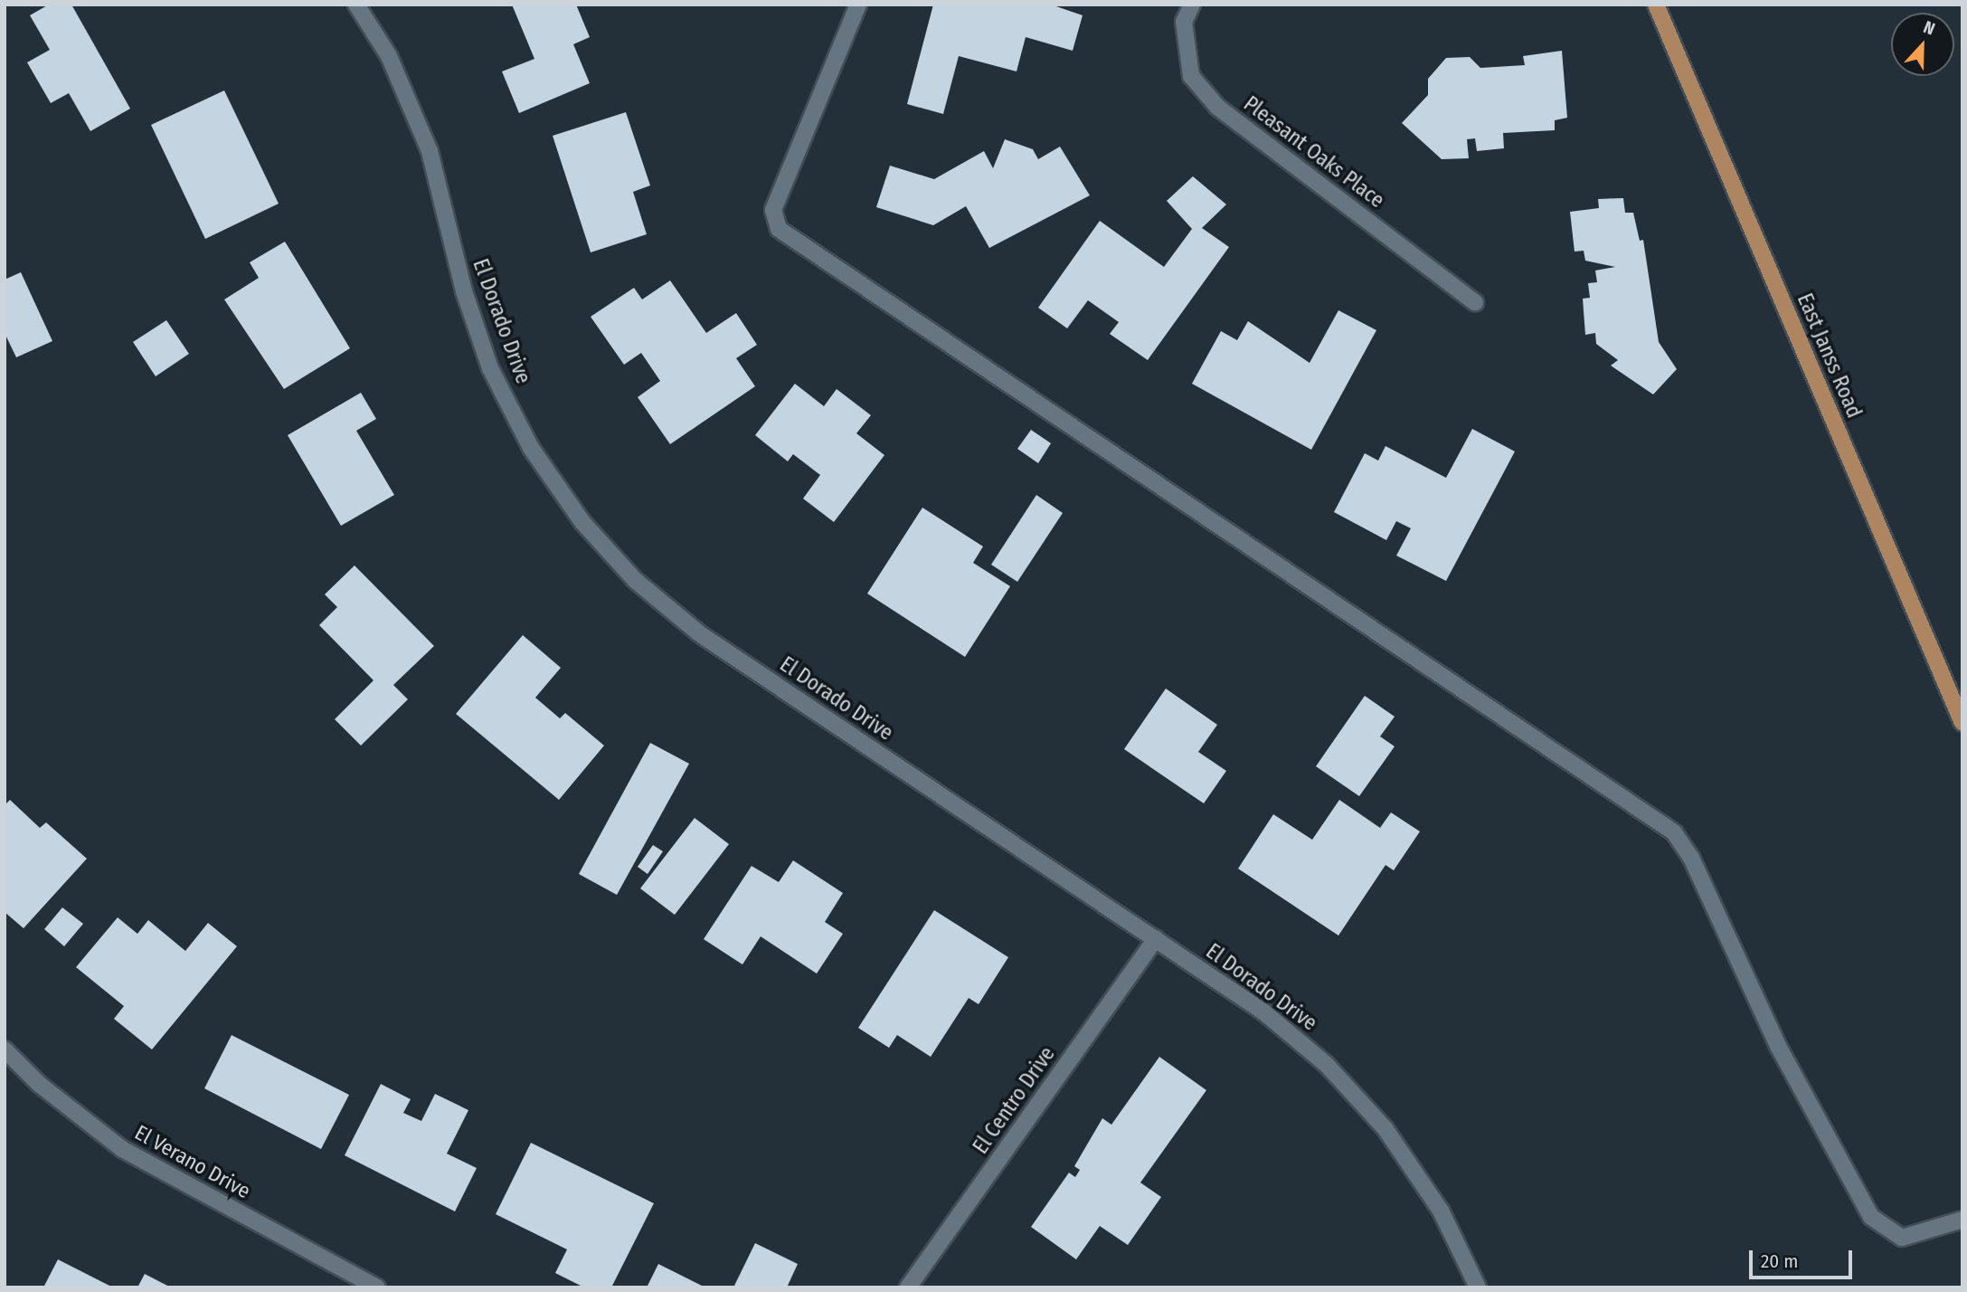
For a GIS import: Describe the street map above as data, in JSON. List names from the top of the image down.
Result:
{
  "streets": {
    "main road": ["East Janss Road"],
    "street": [
      "Pleasant Oaks Place",
      "El Dorado Drive",
      "El Centro Drive",
      "El Verano Drive"
    ]
  },
  "crossings": [
    ["El Dorado Drive", "El Centro Drive"]
  ],
  "scale_bar": "20 m",
  "north": "top"
}
